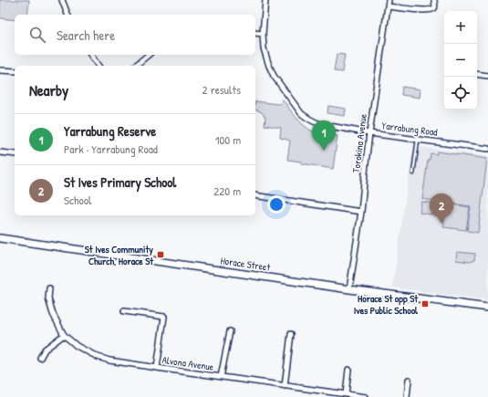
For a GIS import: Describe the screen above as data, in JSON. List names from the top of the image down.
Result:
{
  "streets": {
    "main road": ["Horace Street"],
    "street": ["Yarrabung Road", "Torokina Avenue", "Alvona Avenue"]
  },
  "crossings": [
    ["Yarrabung Road", "Torokina Avenue"],
    ["Torokina Avenue", "Horace Street"]
  ],
  "places": {
    "transit": ["St Ives Community Church, Horace St", "Horace St opp St Ives Public School"]
  },
  "page": {
    "map_buttons": ["+", "−"],
    "search": "Search here",
    "heading": ["Nearby", "2 results"],
    "list": [
      {
        "mark": "1",
        "name": "Yarrabung Reserve",
        "note": "Park · Yarrabung Road",
        "value": "100 m"
      },
      {
        "mark": "2",
        "name": "St Ives Primary School",
        "note": "School",
        "value": "220 m"
      }
    ],
    "pins": ["1", "2"]
  }
}
